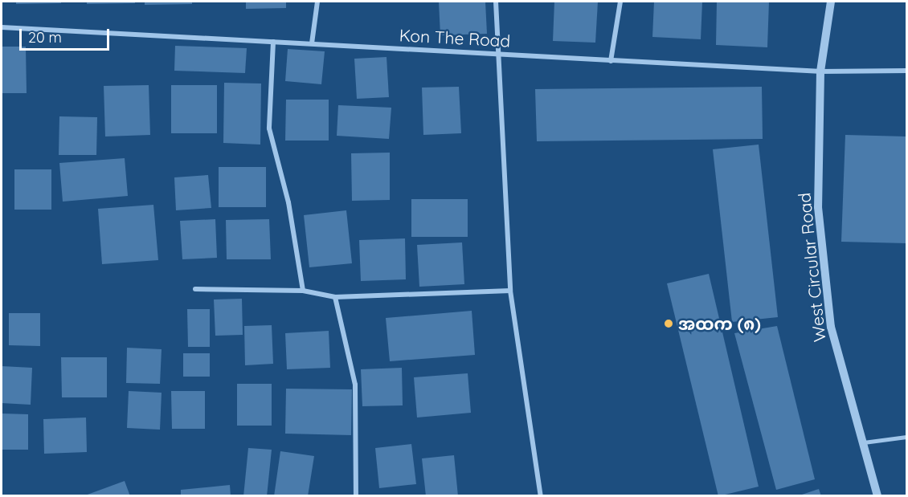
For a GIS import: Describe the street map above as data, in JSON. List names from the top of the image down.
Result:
{
  "streets": {
    "street": ["Kon The Road", "West Circular Road"]
  },
  "crossings": [
    ["Kon The Road", "West Circular Road"]
  ],
  "places": ["အထက (၈)"],
  "scale_bar": "20 m"
}
